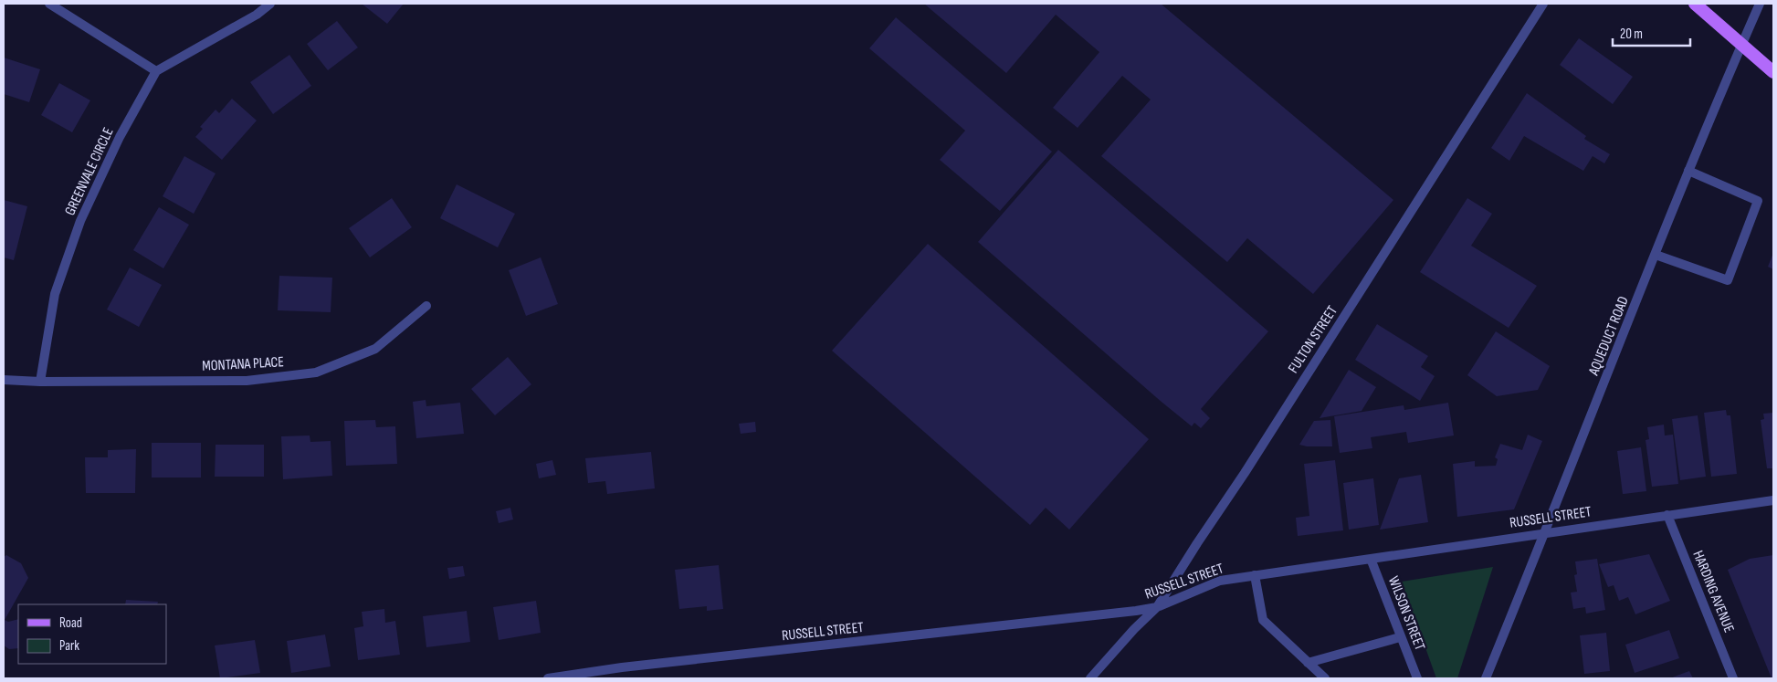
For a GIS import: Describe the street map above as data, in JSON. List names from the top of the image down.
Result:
{
  "streets": {
    "street": [
      "GREENVALE CIRCLE",
      "AQUEDUCT ROAD",
      "FULTON STREET",
      "MONTANA PLACE",
      "RUSSELL STREET",
      "HARDING AVENUE",
      "WILSON STREET"
    ]
  },
  "crossings": [
    ["GREENVALE CIRCLE", "MONTANA PLACE"],
    ["AQUEDUCT ROAD", "RUSSELL STREET"],
    ["FULTON STREET", "RUSSELL STREET"],
    ["RUSSELL STREET", "HARDING AVENUE"],
    ["RUSSELL STREET", "WILSON STREET"]
  ],
  "legend": ["Road", "Park"],
  "scale_bar": "20 m"
}
